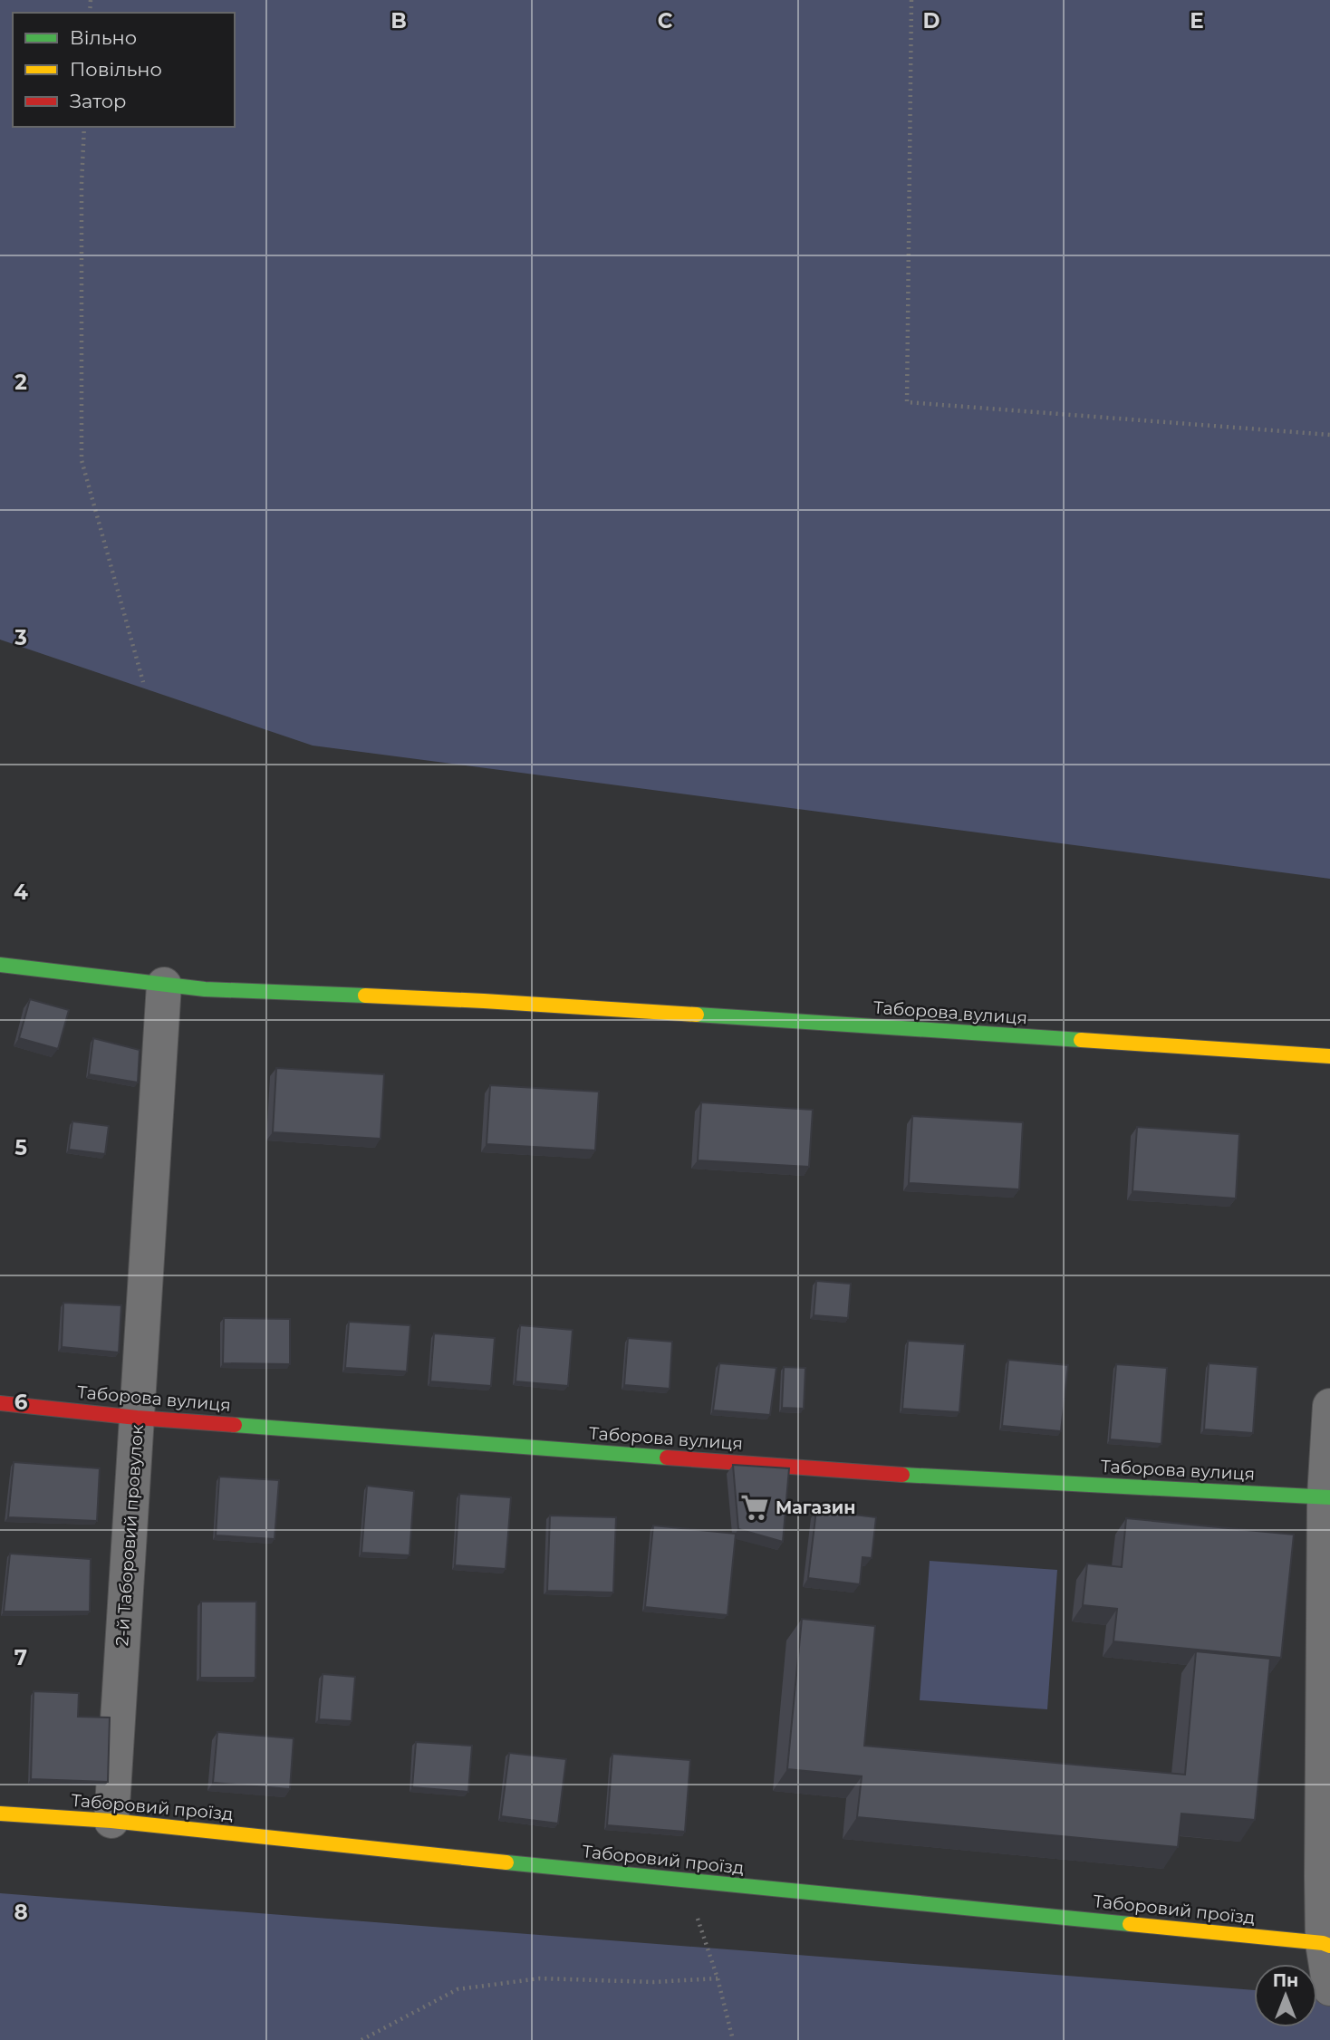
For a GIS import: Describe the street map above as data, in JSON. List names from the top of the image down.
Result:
{
  "streets": {
    "street": ["Таборова вулиця", "2-й Таборовий провулок", "Таборовий проїзд"]
  },
  "crossings": [
    ["Таборова вулиця", "2-й Таборовий провулок"],
    ["2-й Таборовий провулок", "Таборовий проїзд"]
  ],
  "places": {
    "supermarket": ["Магазин"]
  },
  "legend": ["Вільно", "Повільно", "Затор"],
  "north": "top",
  "grid": {
    "columns": [
      "B",
      "C",
      "D",
      "E"
    ],
    "rows": [
      "2",
      "3",
      "4",
      "5",
      "6",
      "7",
      "8"
    ]
  }
}
